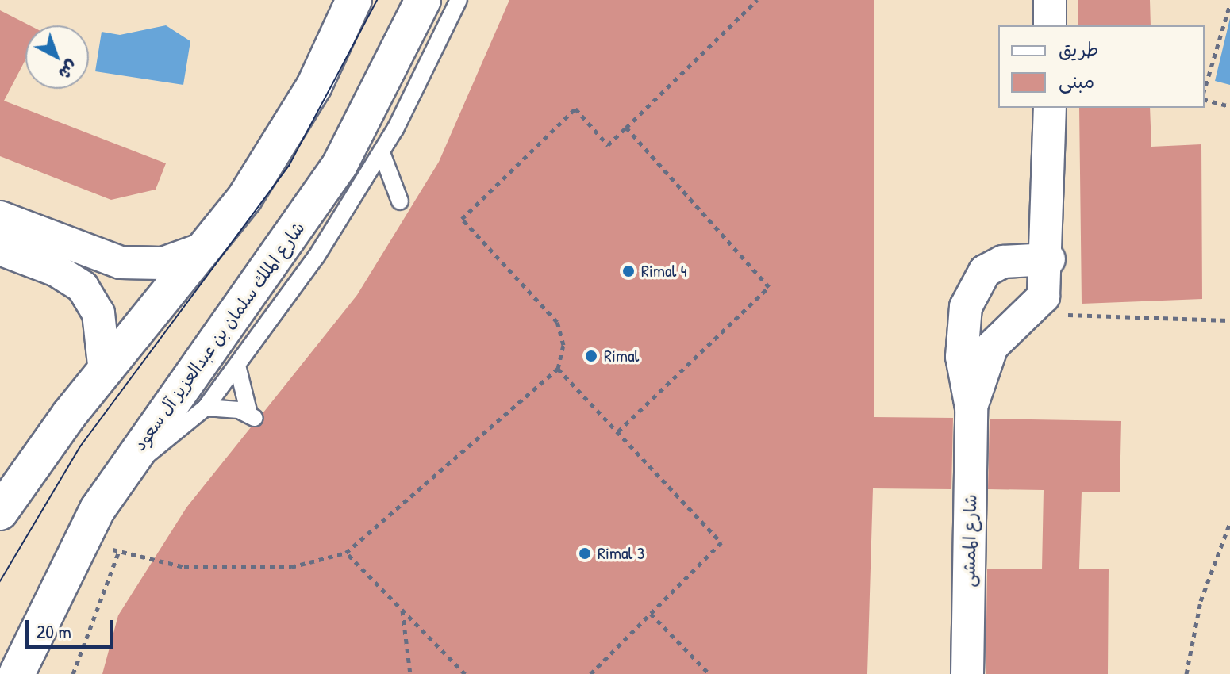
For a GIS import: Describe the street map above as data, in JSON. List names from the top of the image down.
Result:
{
  "streets": {
    "main road": ["شارع الملك سلمان بن عبدالعزيز آل سعود"],
    "street": ["شارع الممشى"]
  },
  "places": ["Rimal 4", "Rimal", "Rimal 3"],
  "legend": ["طريق", "مبنى"],
  "scale_bar": "20 m",
  "north": "bottom right"
}
